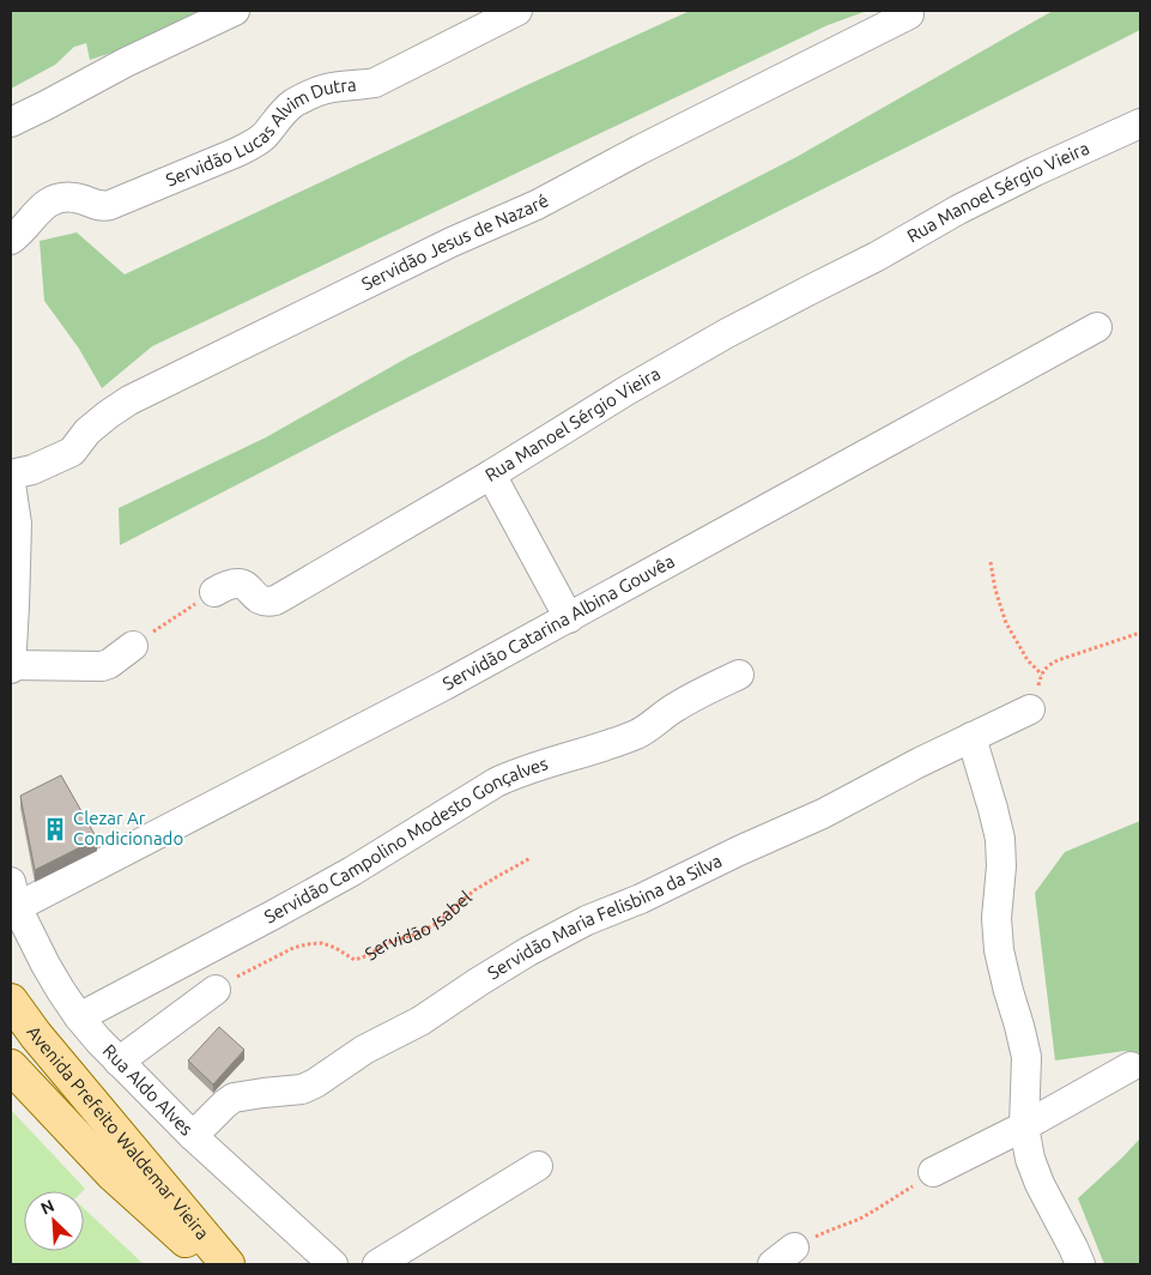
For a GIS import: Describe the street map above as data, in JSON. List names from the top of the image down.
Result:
{
  "streets": {
    "main road": ["Avenida Prefeito Waldemar Vieira"],
    "street": [
      "Servidão Lucas Alvim Dutra",
      "Rua Manoel Sérgio Vieira",
      "Servidão Jesus de Nazaré",
      "Servidão Catarina Albina Gouvêa",
      "Servidão Campolino Modesto Gonçalves",
      "Servidão Maria Felisbina da Silva",
      "Rua Aldo Alves"
    ],
    "path": ["Servidão Isabel"]
  },
  "crossings": [
    ["Servidão Catarina Albina Gouvêa", "Rua Aldo Alves"],
    ["Servidão Campolino Modesto Gonçalves", "Rua Aldo Alves"],
    ["Servidão Maria Felisbina da Silva", "Rua Aldo Alves"]
  ],
  "places": {
    "building": ["Clezar Ar Condicionado"]
  },
  "north": "top left"
}
